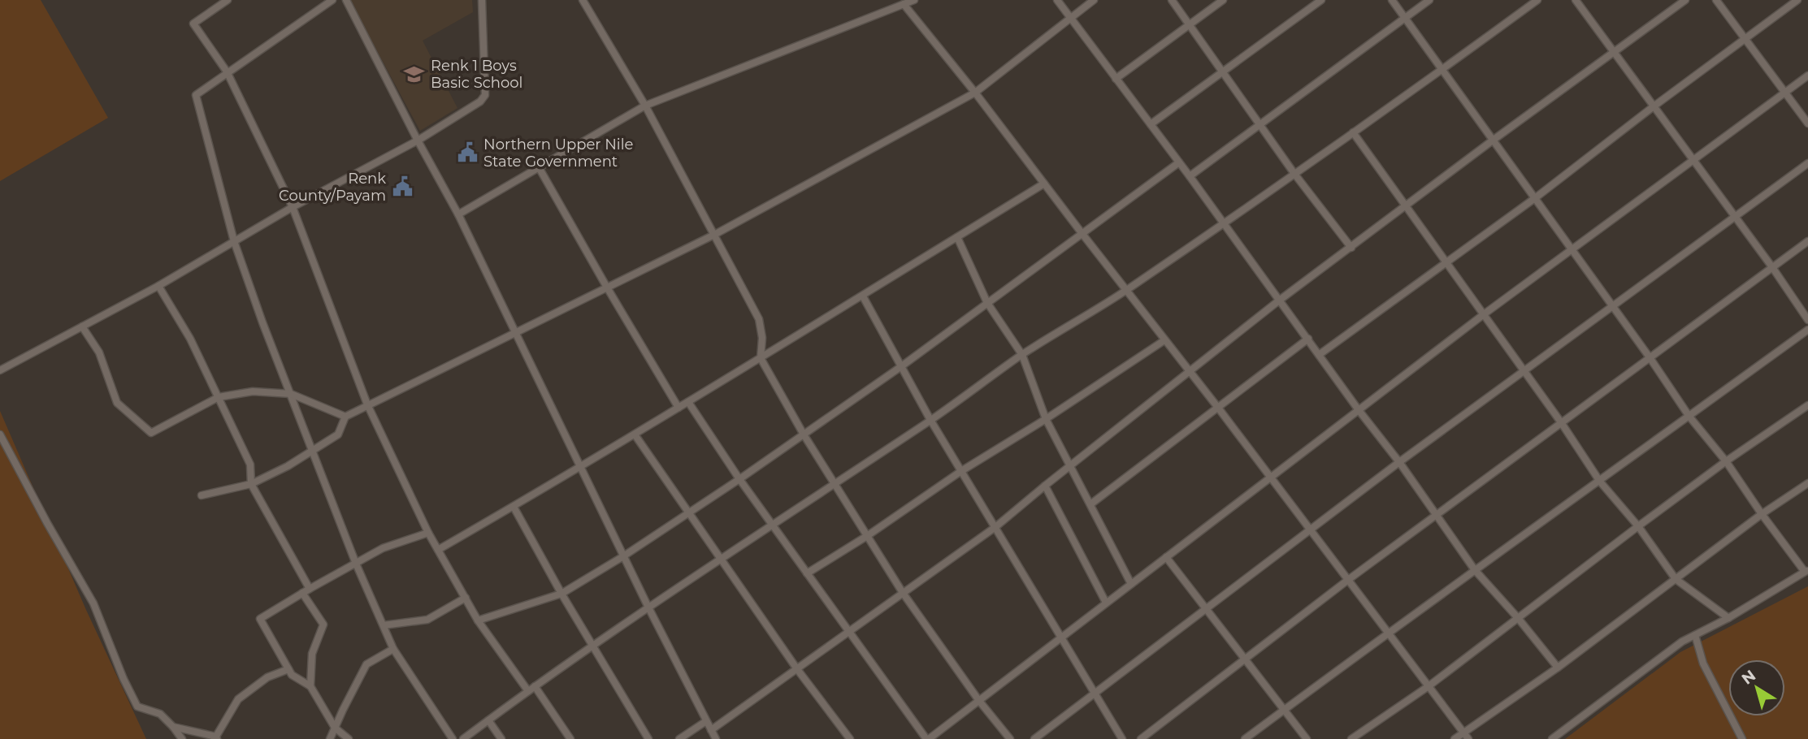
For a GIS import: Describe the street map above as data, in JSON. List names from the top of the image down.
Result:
{
  "places": {
    "school or university": ["Renk 1 Boys Basic School"],
    "public building": ["Northern Upper Nile State Government", "Renk County/Payam"]
  },
  "north": "top left"
}
